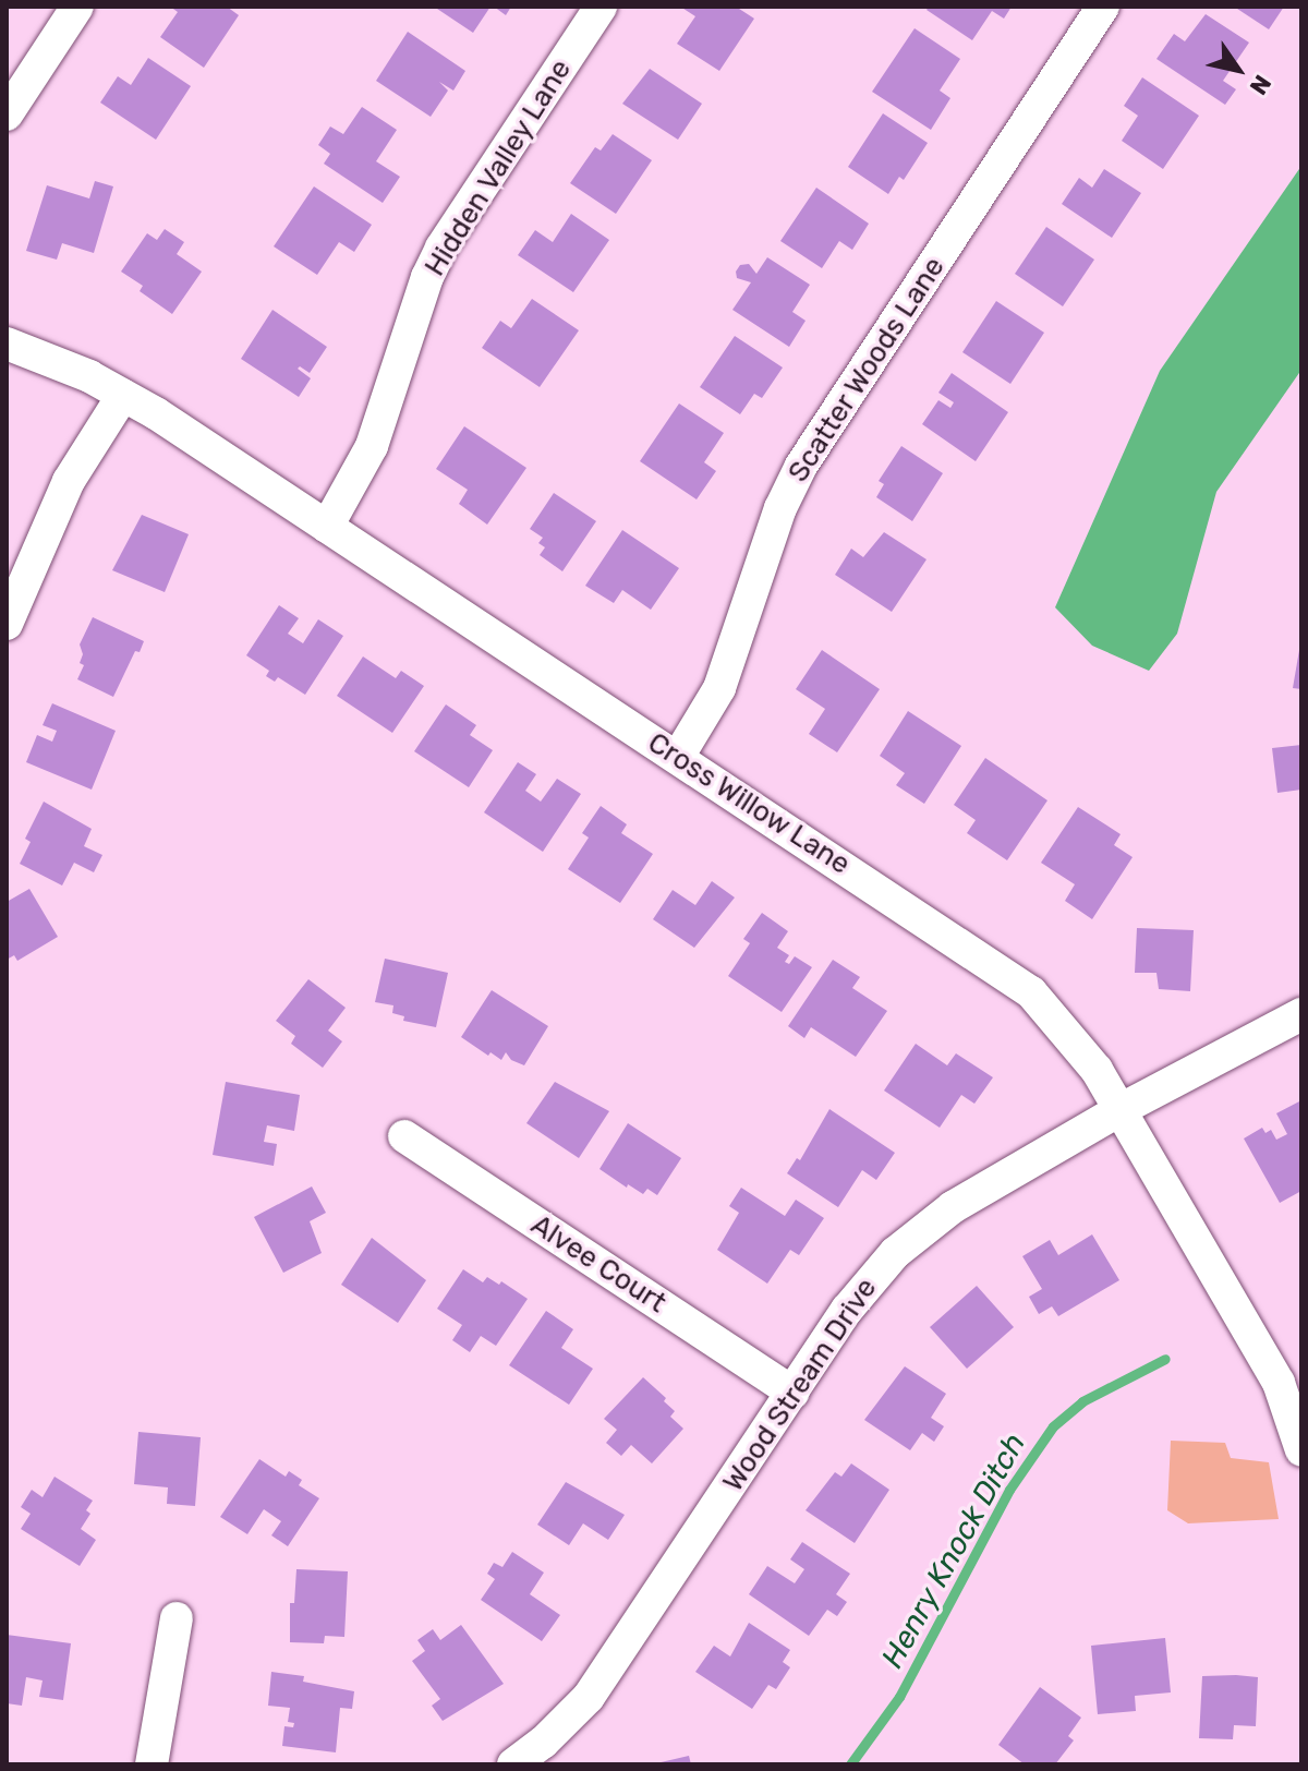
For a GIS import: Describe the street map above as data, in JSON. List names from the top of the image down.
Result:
{
  "streets": {
    "street": [
      "Hidden Valley Lane",
      "Scatter Woods Lane",
      "Cross Willow Lane",
      "Alvee Court",
      "Wood Stream Drive"
    ]
  },
  "crossings": [
    ["Hidden Valley Lane", "Cross Willow Lane"],
    ["Scatter Woods Lane", "Cross Willow Lane"],
    ["Cross Willow Lane", "Wood Stream Drive"],
    ["Alvee Court", "Wood Stream Drive"]
  ],
  "water": ["Henry Knock Ditch"],
  "north": "bottom right"
}
